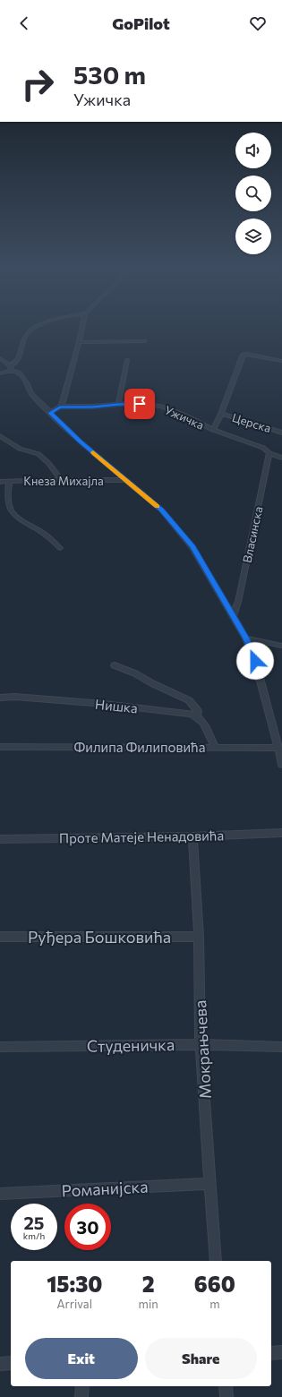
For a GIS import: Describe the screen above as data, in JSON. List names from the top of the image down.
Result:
{
  "streets": {
    "street": [
      "Ужичка",
      "Церска",
      "Кнеза Михајла",
      "Власинска",
      "Нишка",
      "Филипа Филиповића",
      "Проте Матеје Ненадовића",
      "Руђера Бошковића",
      "Студеничка",
      "Мокрањчева",
      "Романијска"
    ]
  },
  "crossings": [
    ["Ужичка", "Власинска"],
    ["Проте Матеје Ненадовића", "Мокрањчева"],
    ["Руђера Бошковића", "Мокрањчева"],
    ["Студеничка", "Мокрањчева"],
    ["Мокрањчева", "Романијска"]
  ],
  "page": {
    "header": "GoPilot",
    "turn": ["530 m", "Ужичка"],
    "speed": "25 km/h",
    "limit": "30",
    "eta": [
      "15:30",
      "Arrival",
      "2",
      "min",
      "660",
      "m"
    ],
    "buttons": ["Exit", "Share"]
  }
}
